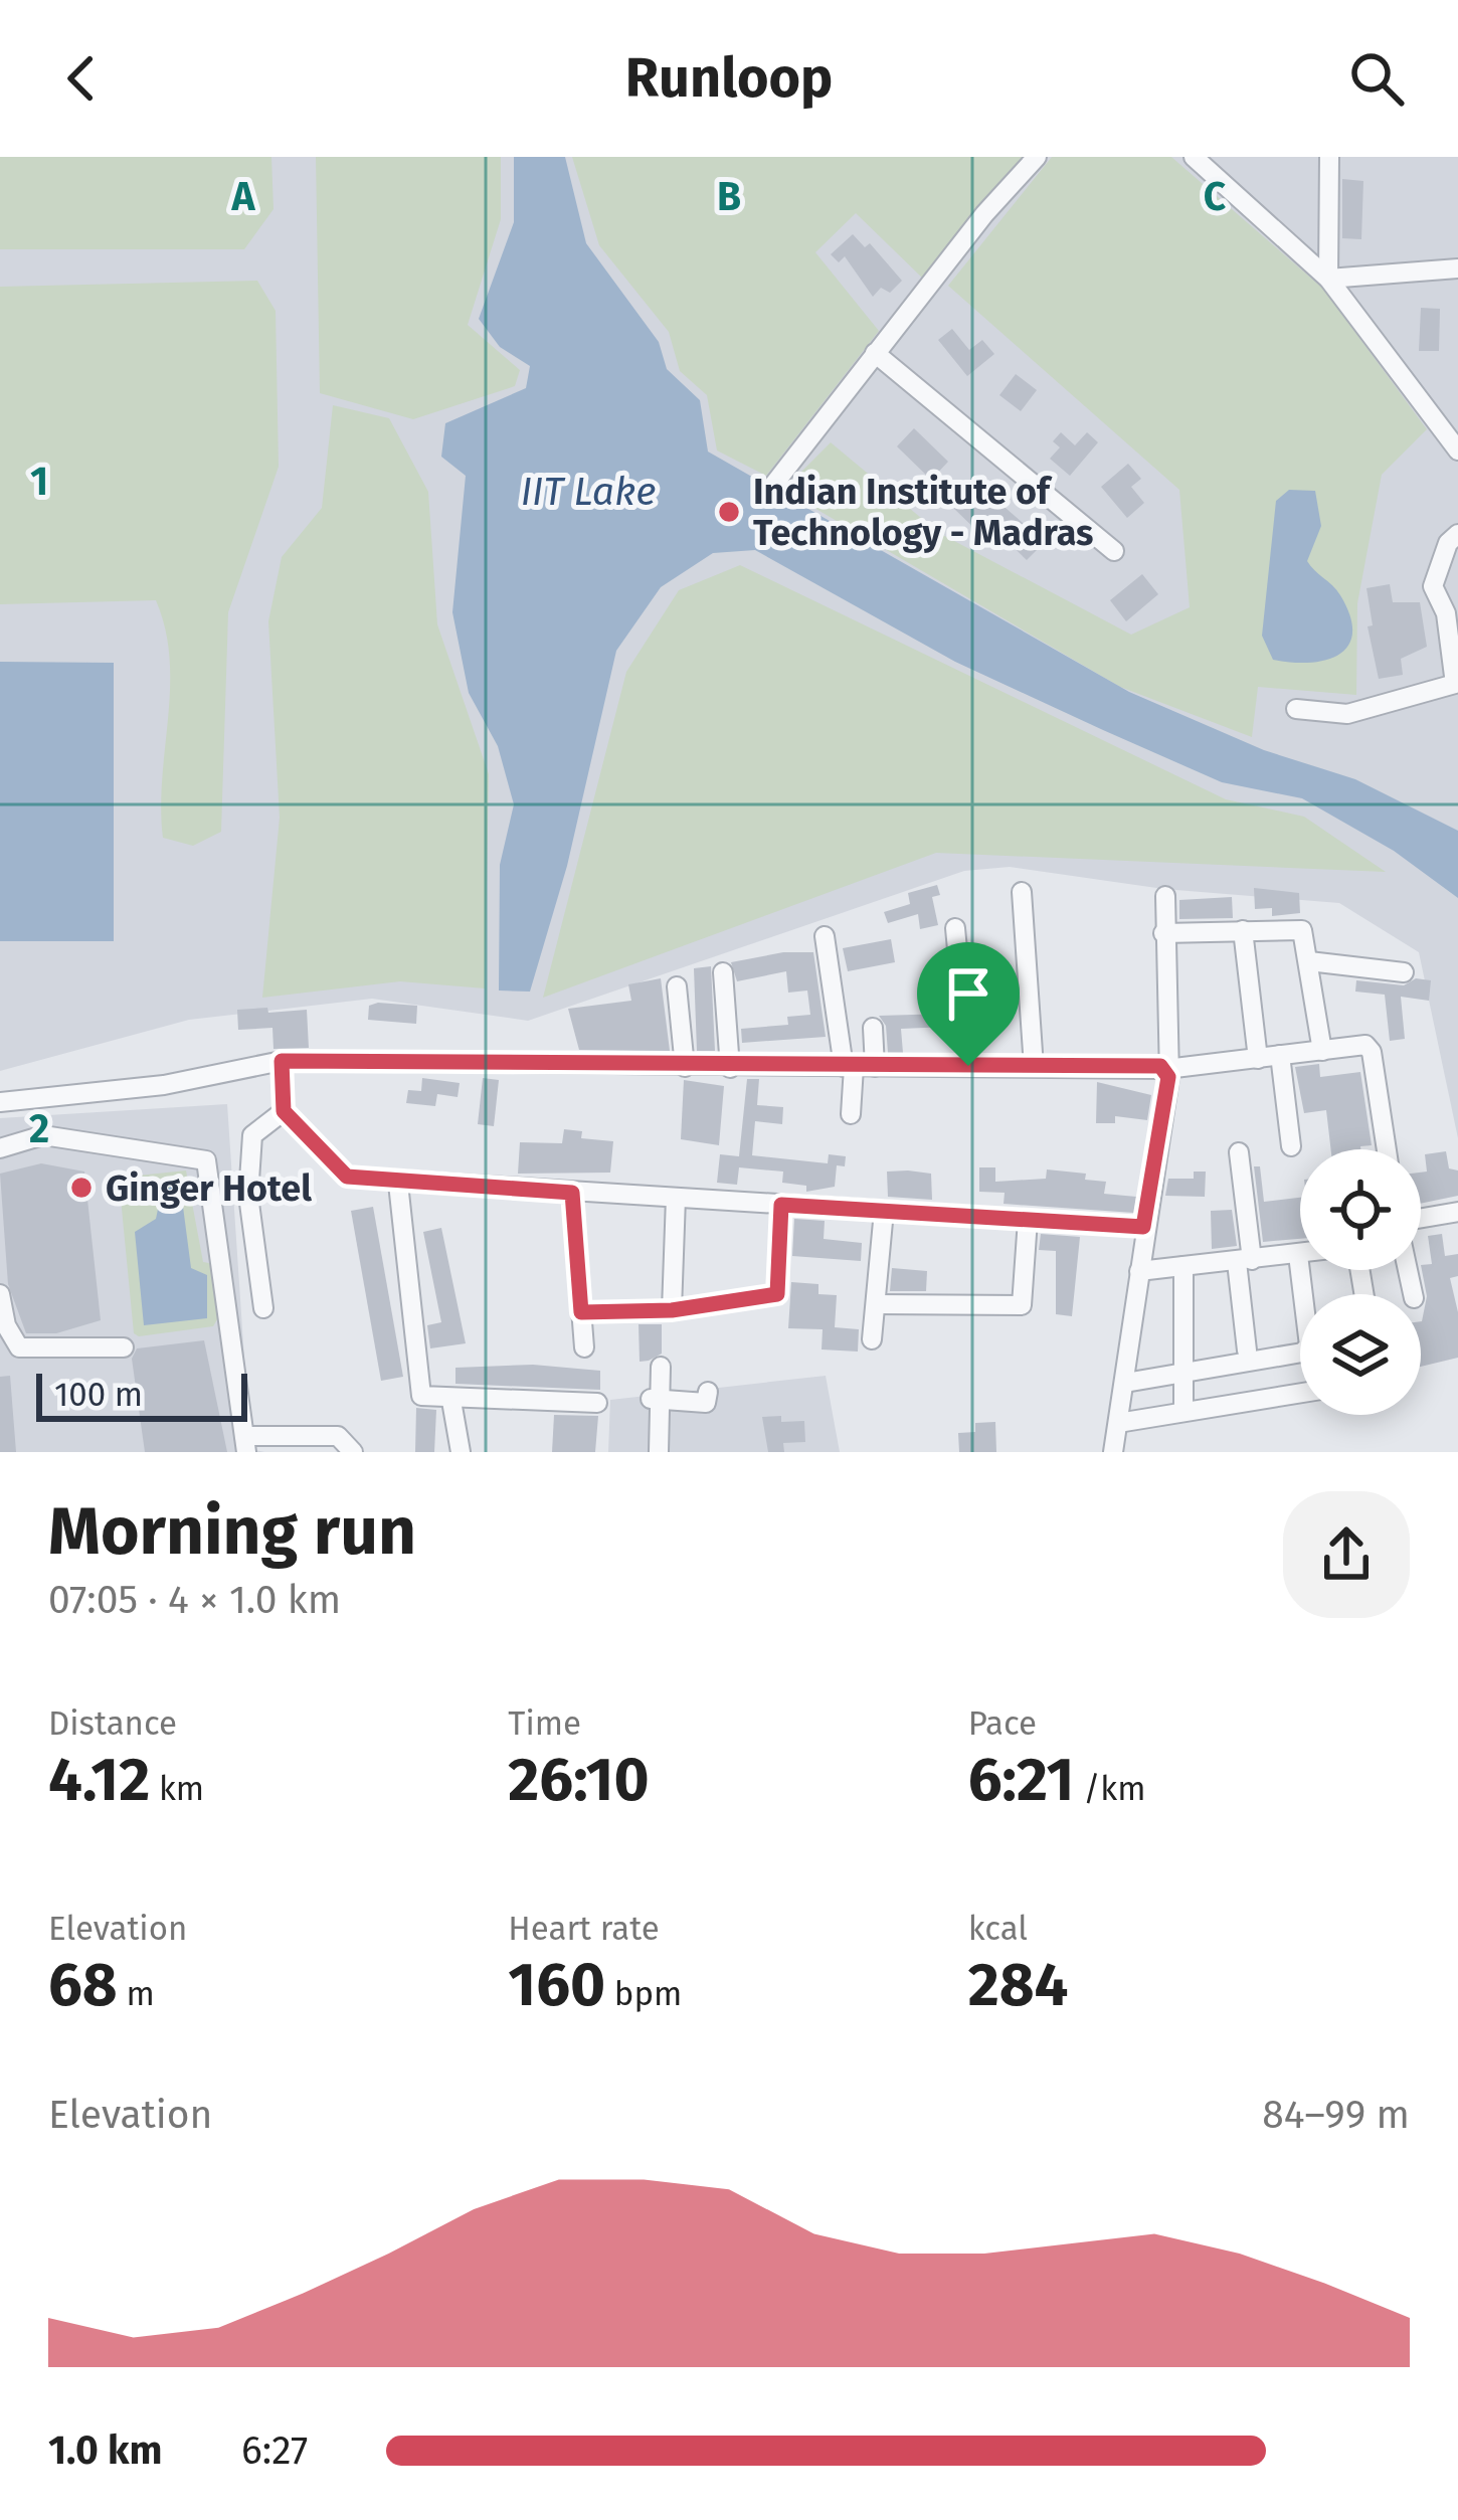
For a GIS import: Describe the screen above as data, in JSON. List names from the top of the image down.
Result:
{
  "water": ["IIT Lake"],
  "places": ["Indian Institute of Technology - Madras", "Ginger Hotel"],
  "scale_bar": "100 m",
  "page": {
    "header": "Runloop",
    "scale": "100 m",
    "heading": ["Morning run", "07:05 · 4 × 1.0 km"],
    "stats": [
      ["Distance", "4.12 km"],
      ["Time", "26:10"],
      ["Pace", "6:21 /km"],
      ["Elevation", "68 m"],
      ["Heart rate", "160 bpm"],
      ["kcal", "284"]
    ],
    "chart": ["Elevation", "84–99 m"],
    "list": [
      {
        "name": "1.0 km",
        "note": "6:27"
      }
    ]
  },
  "grid": {
    "columns": ["A", "B", "C"],
    "rows": ["1", "2"]
  }
}
